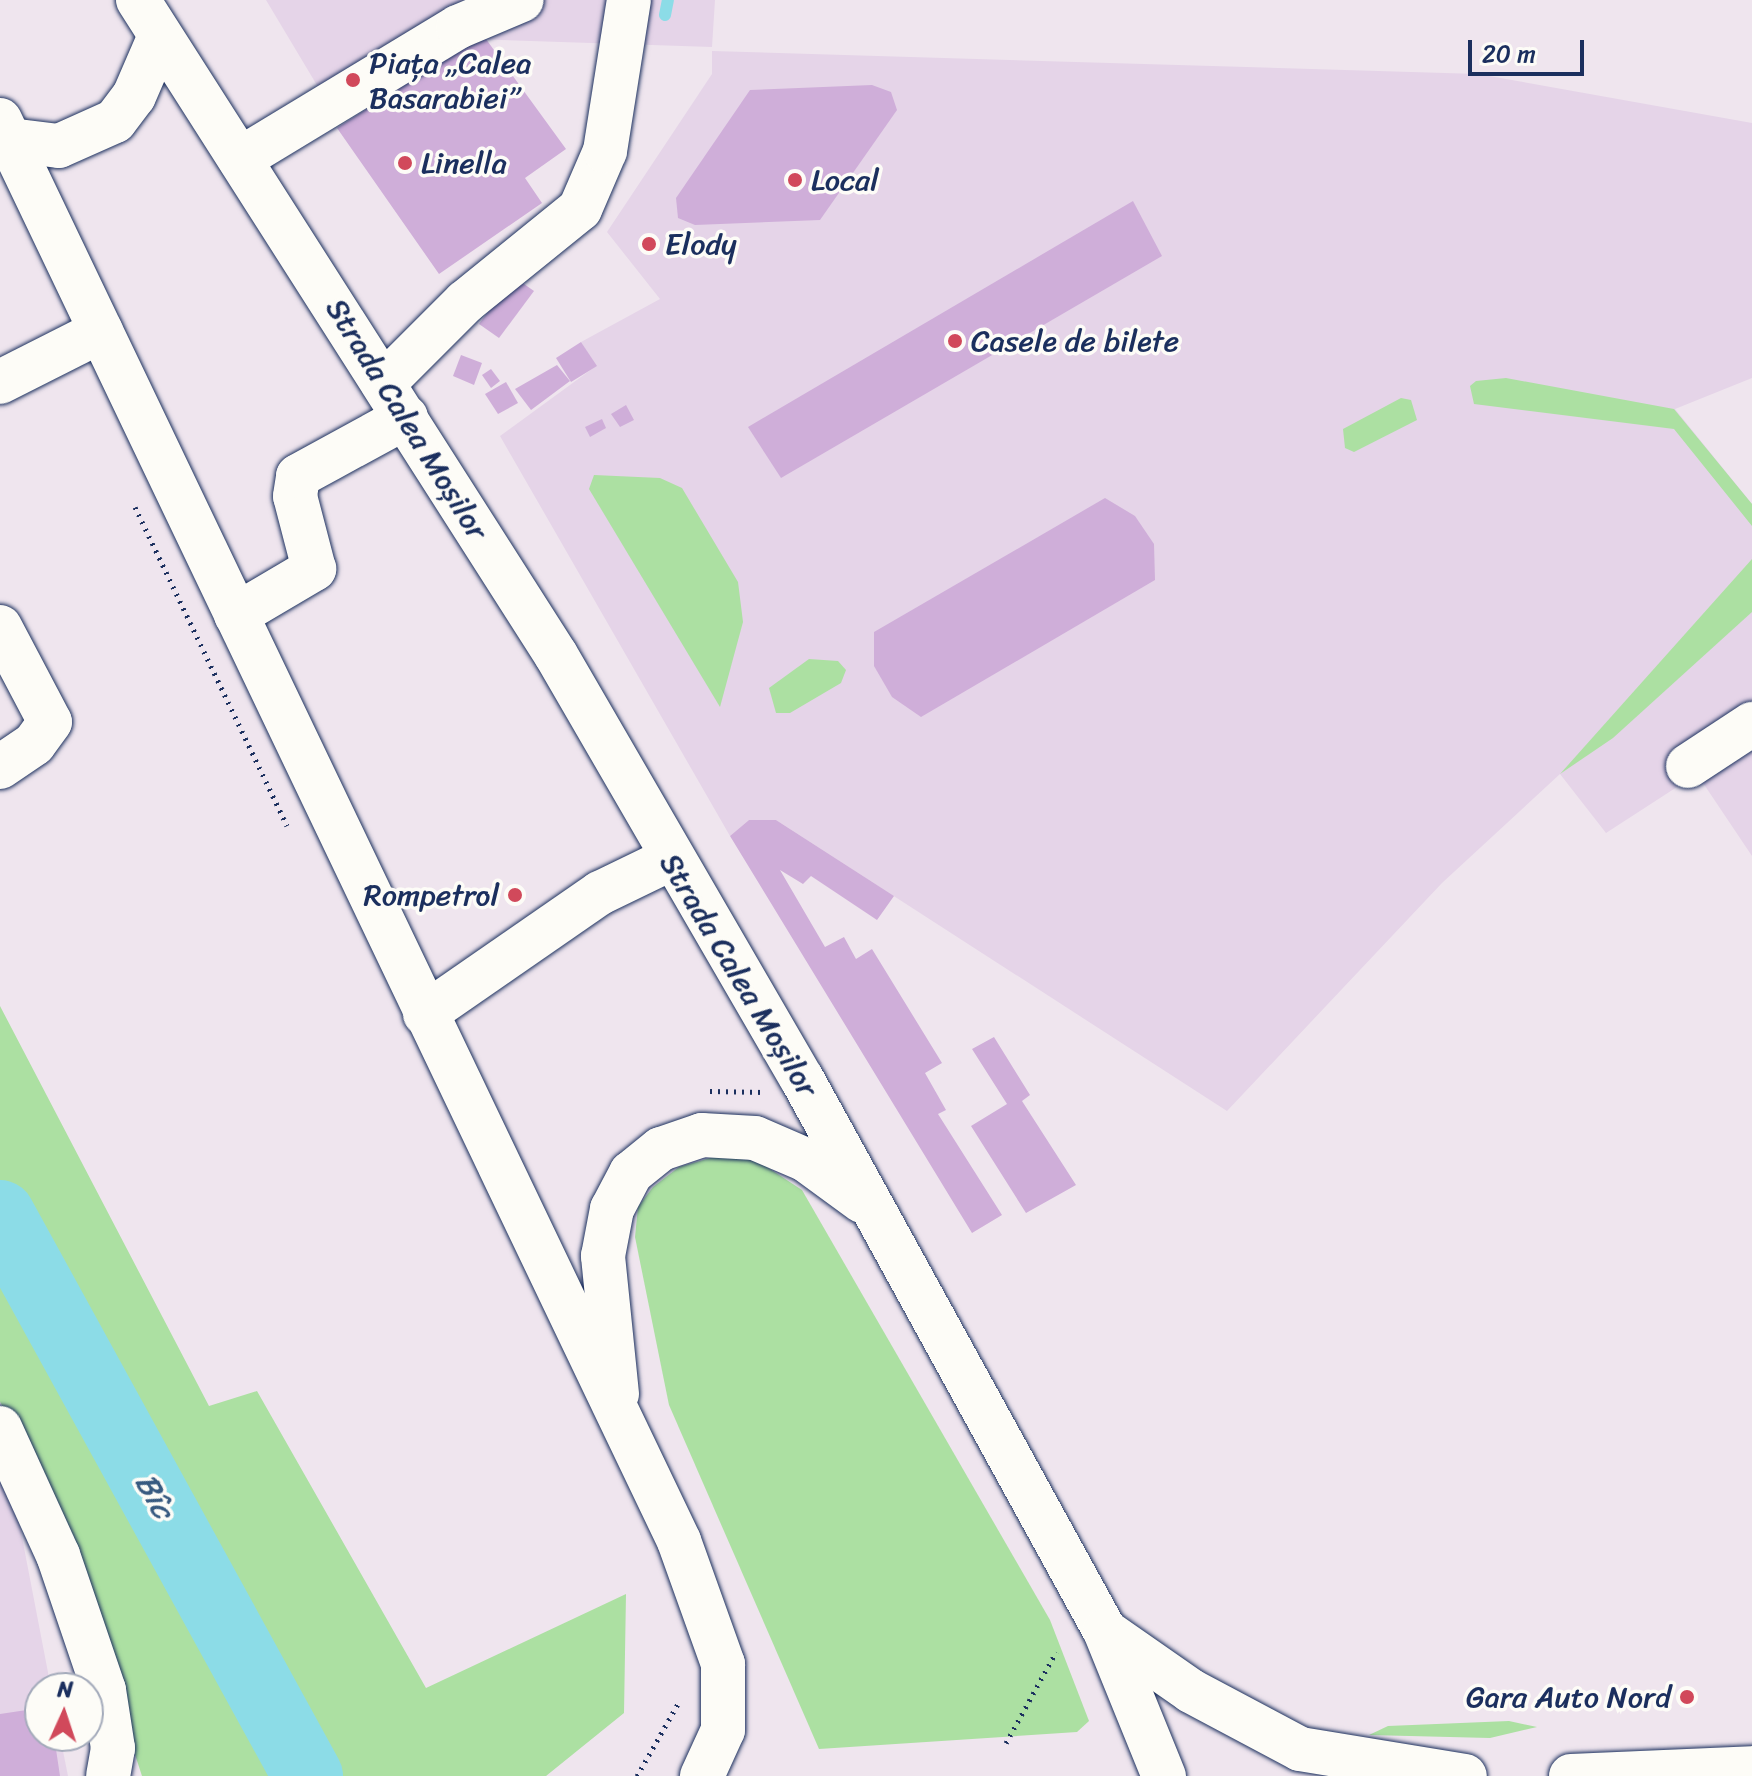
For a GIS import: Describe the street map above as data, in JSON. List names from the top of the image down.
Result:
{
  "streets": {
    "main road": ["Strada Calea Moșilor"]
  },
  "water": ["Bîc"],
  "places": [
    "Piața „Calea Basarabiei”",
    "Linella",
    "Local",
    "Elody",
    "Casele de bilete",
    "Rompetrol",
    "Gara Auto Nord"
  ],
  "scale_bar": "20 m",
  "north": "top"
}
